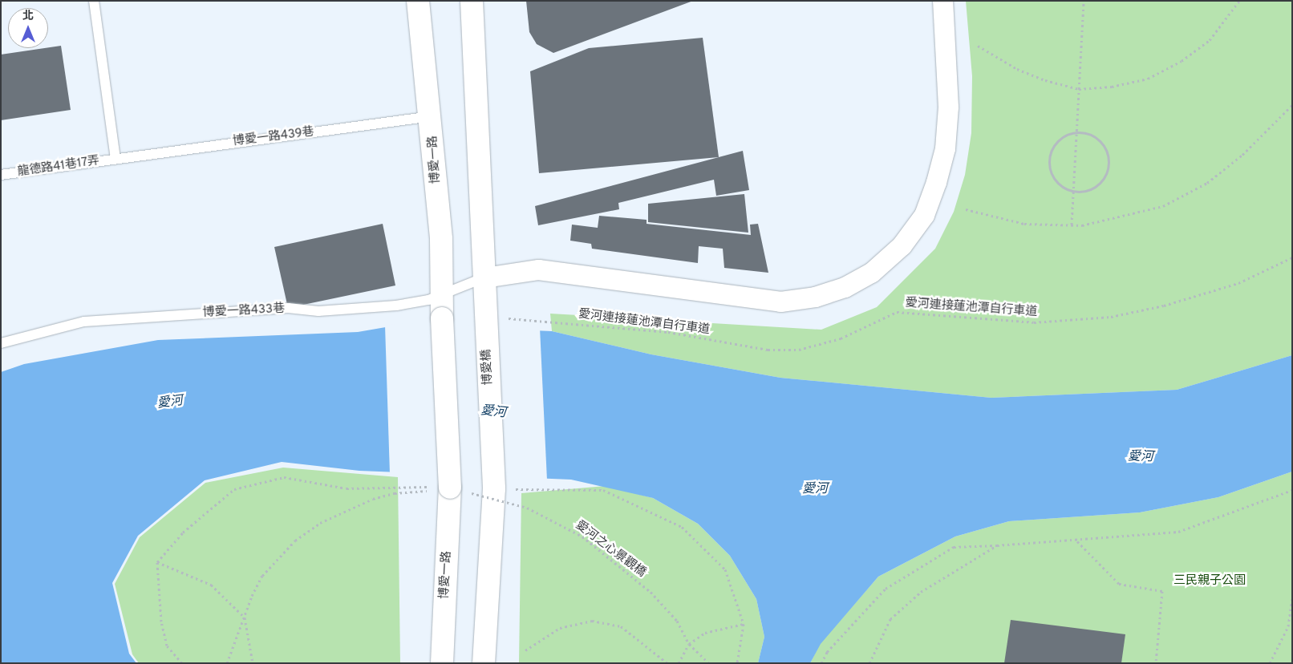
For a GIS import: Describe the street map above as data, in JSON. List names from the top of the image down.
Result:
{
  "streets": {
    "main road": ["博愛一路", "博愛橋"],
    "lane": ["博愛一路439巷", "龍德路41巷17弄", "博愛一路433巷"],
    "path": ["愛河連接蓮池潭自行車道", "愛河之心景觀橋"]
  },
  "crossings": [
    ["博愛一路439巷", "博愛一路"],
    ["博愛一路439巷", "龍德路41巷17弄"],
    ["博愛一路", "博愛一路433巷"],
    ["博愛一路", "愛河之心景觀橋"],
    ["博愛一路433巷", "博愛橋"]
  ],
  "water": ["愛河"],
  "parks": ["三民親子公園"],
  "north": "top"
}
